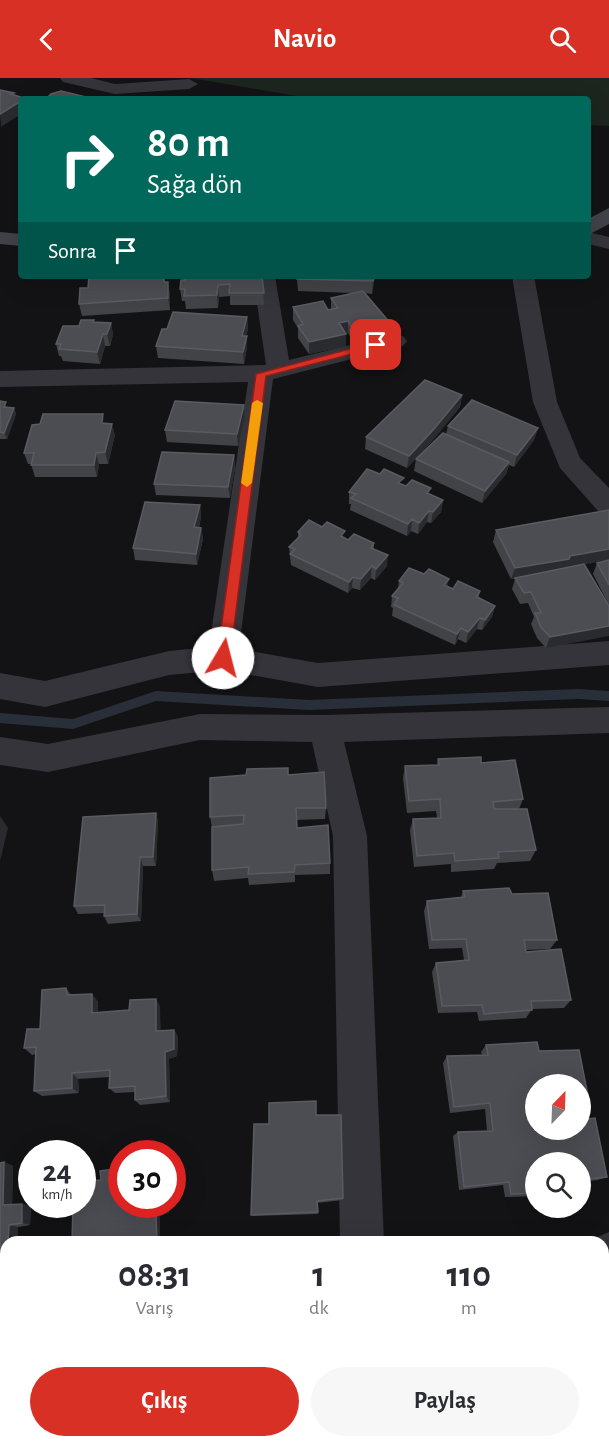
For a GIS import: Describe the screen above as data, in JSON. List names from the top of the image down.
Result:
{
  "north": "top right",
  "page": {
    "header": "Navio",
    "turn": ["80 m", "Sağa dön"],
    "then": "Sonra",
    "speed": "24 km/h",
    "limit": "30",
    "eta": [
      "08:31",
      "Varış",
      "1",
      "dk",
      "110",
      "m"
    ],
    "buttons": ["Çıkış", "Paylaş"]
  }
}
